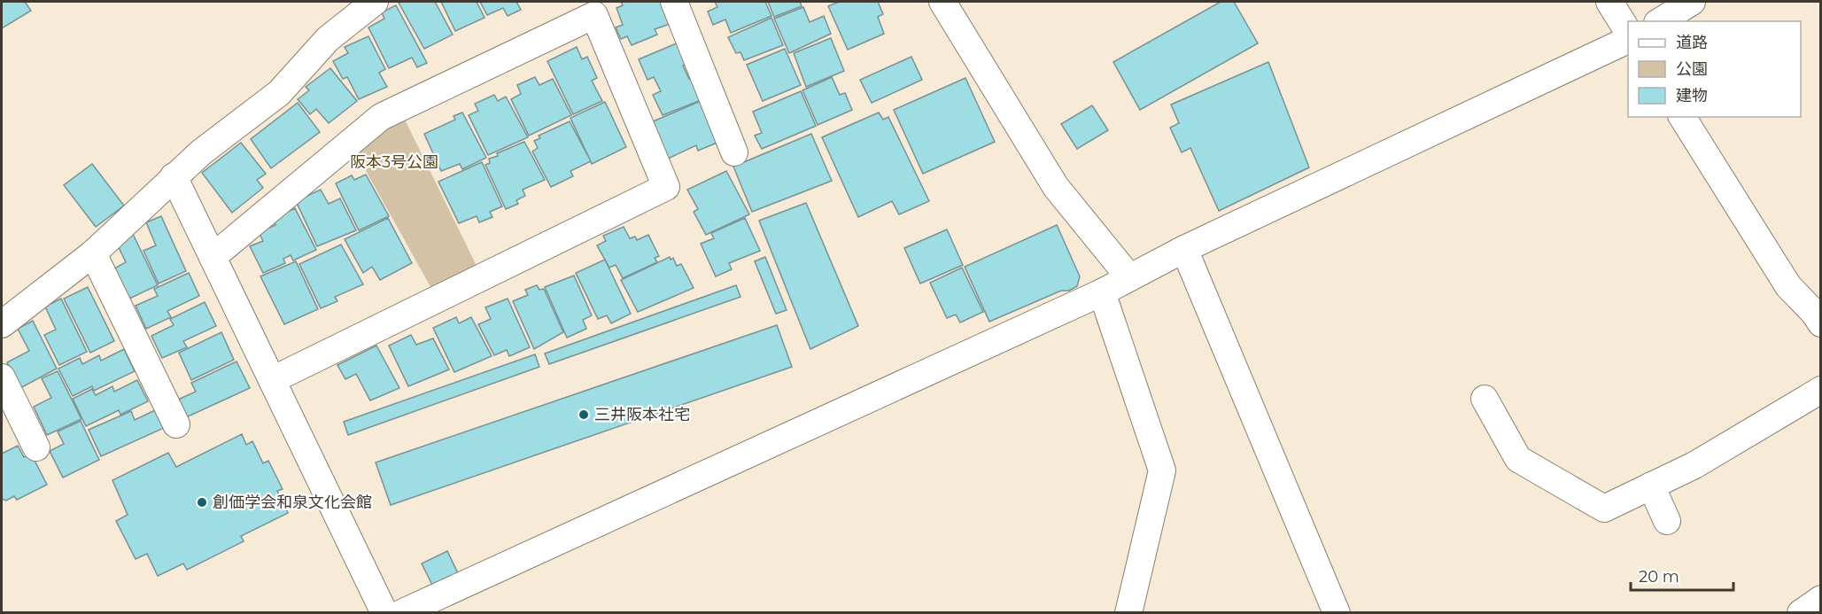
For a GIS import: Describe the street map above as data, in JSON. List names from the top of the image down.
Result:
{
  "parks": ["阪本3号公園"],
  "places": ["三井阪本社宅", "創価学会和泉文化会館"],
  "legend": ["道路", "公園", "建物"],
  "scale_bar": "20 m"
}
